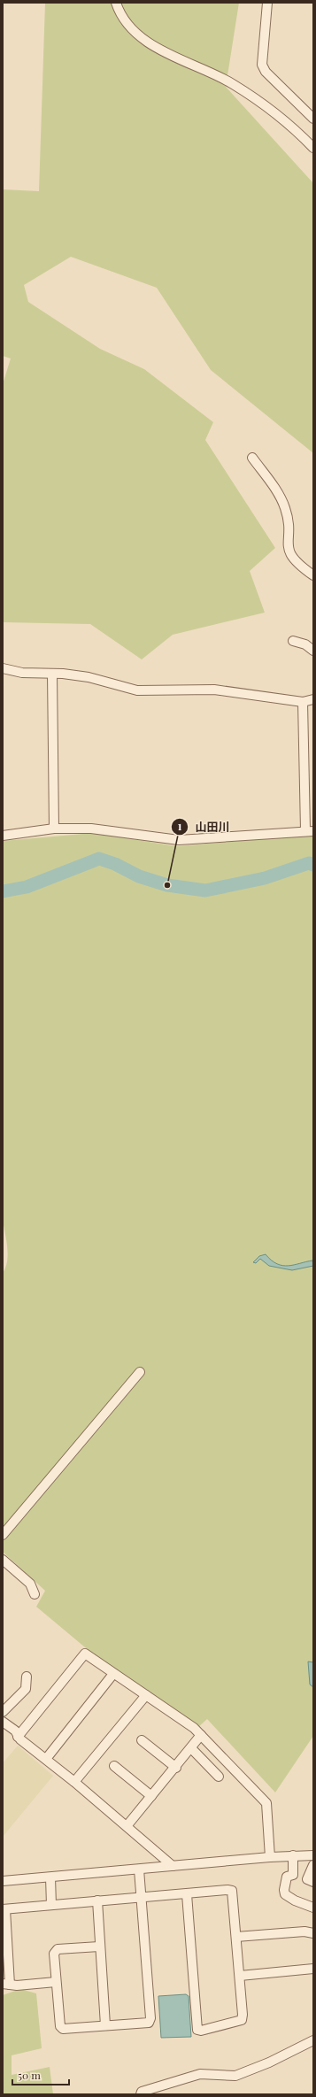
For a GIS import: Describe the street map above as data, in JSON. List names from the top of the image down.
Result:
{
  "places": ["山田川"],
  "scale_bar": "50 m"
}
